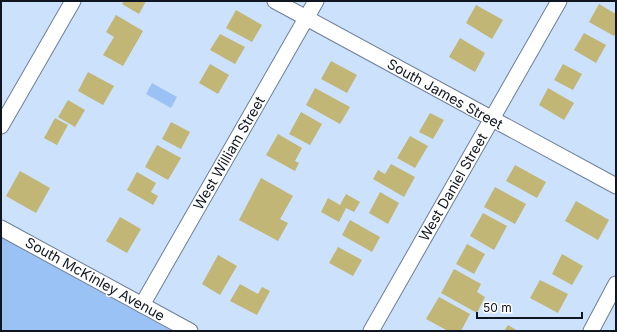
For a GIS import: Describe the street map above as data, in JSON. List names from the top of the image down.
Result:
{
  "streets": {
    "street": [
      "South James Street",
      "West William Street",
      "West Daniel Street",
      "South McKinley Avenue"
    ]
  },
  "crossings": [
    ["South James Street", "West William Street"],
    ["South James Street", "West Daniel Street"],
    ["West William Street", "South McKinley Avenue"]
  ],
  "scale_bar": "50 m"
}
